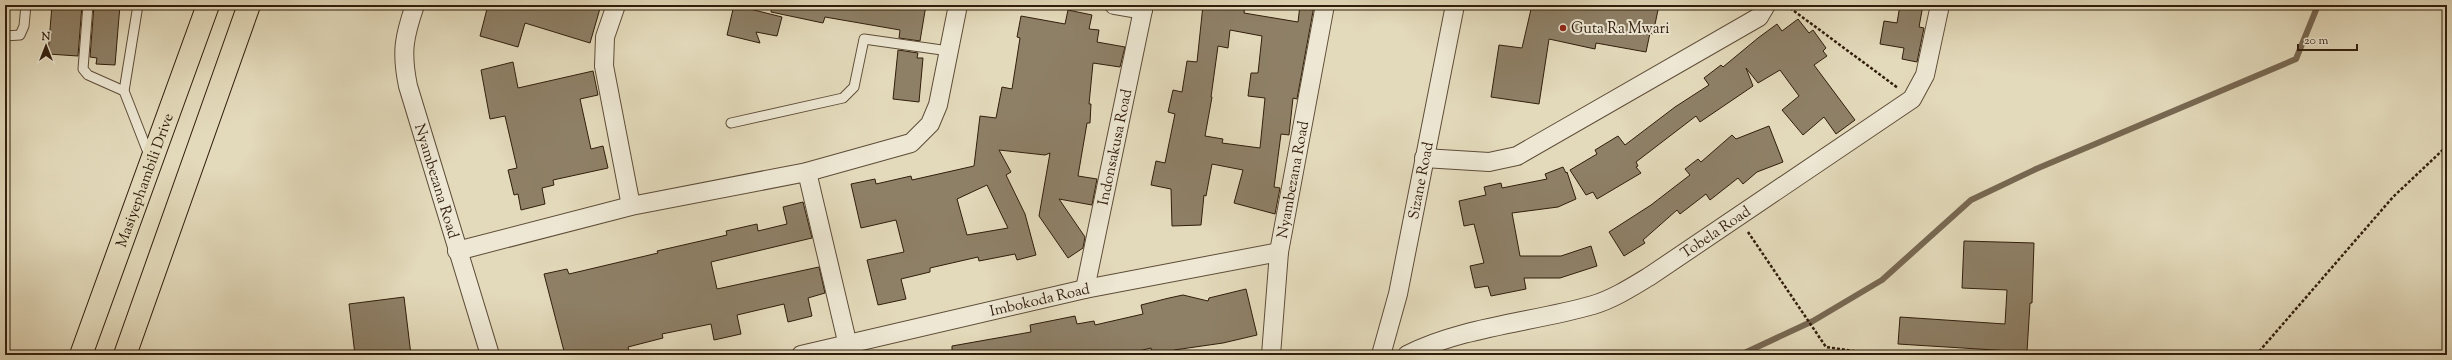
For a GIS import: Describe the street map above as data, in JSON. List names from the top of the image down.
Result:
{
  "streets": {
    "main road": ["Masiyephambili Drive"],
    "street": [
      "Indonsakusa Road",
      "Nyambezana Road",
      "Sizane Road",
      "Tobela Road",
      "Imbokoda Road"
    ]
  },
  "crossings": [
    ["Indonsakusa Road", "Imbokoda Road"],
    ["Nyambezana Road", "Imbokoda Road"]
  ],
  "places": ["Guta Ra Mwari"],
  "scale_bar": "20 m",
  "north": "top"
}
